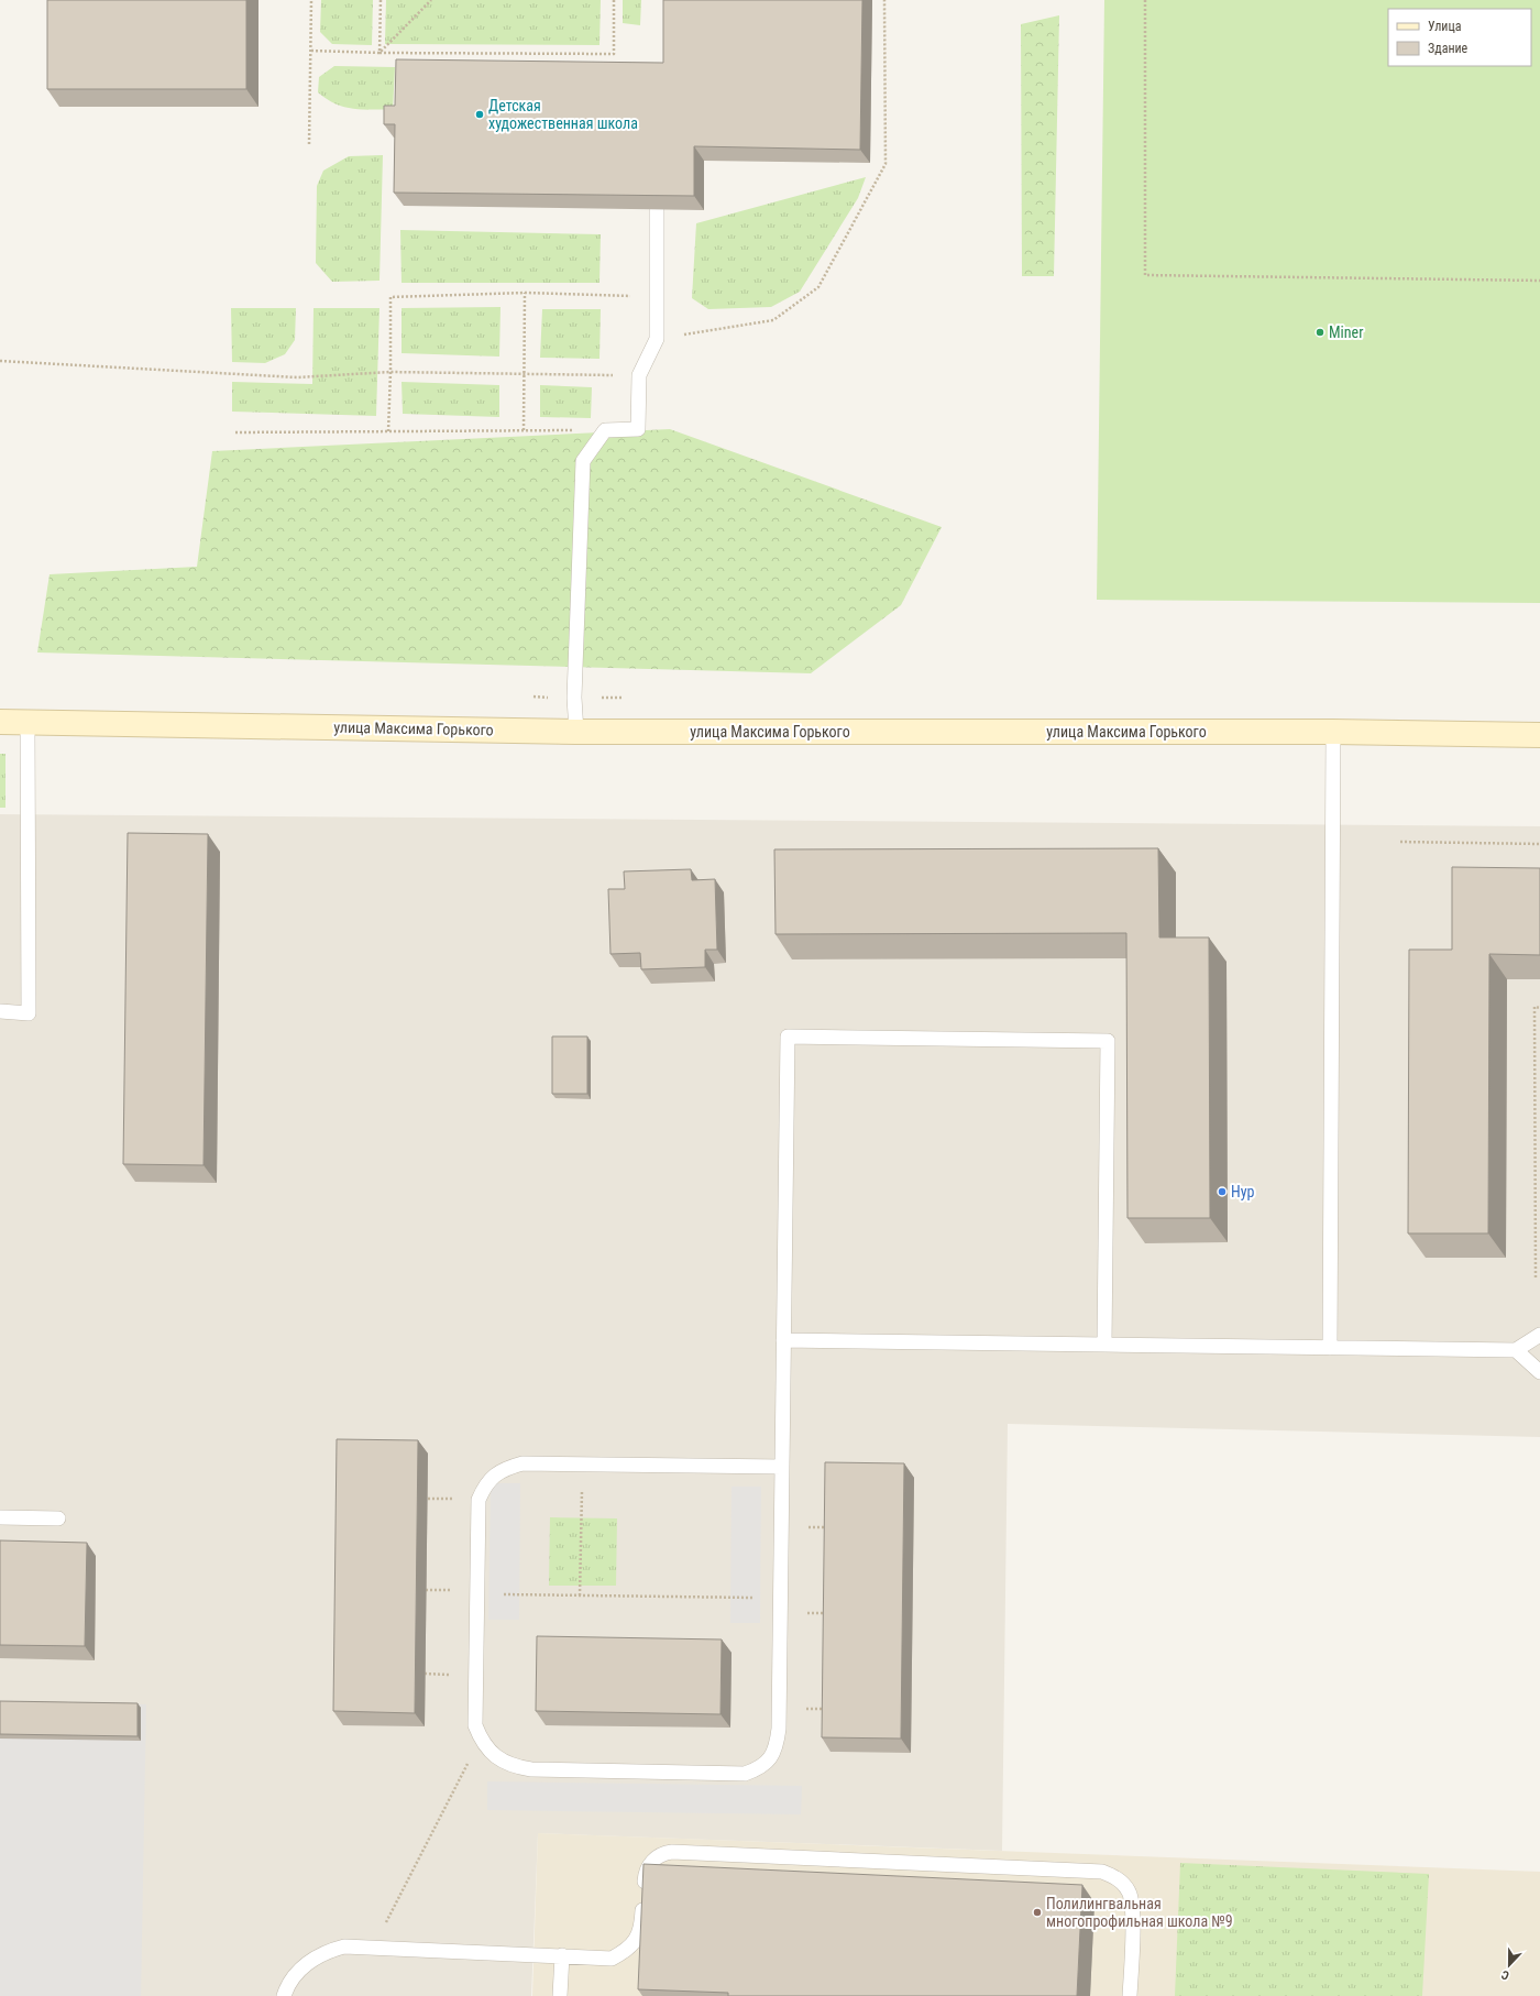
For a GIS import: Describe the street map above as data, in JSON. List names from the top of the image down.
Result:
{
  "streets": {
    "main road": ["улица Максима Горького"]
  },
  "places": [
    "Детская художественная школа",
    "Miner",
    "Нур",
    "Полилингвальная многопрофильная школа №9"
  ],
  "legend": ["Улица", "Здание"],
  "north": "bottom"
}
